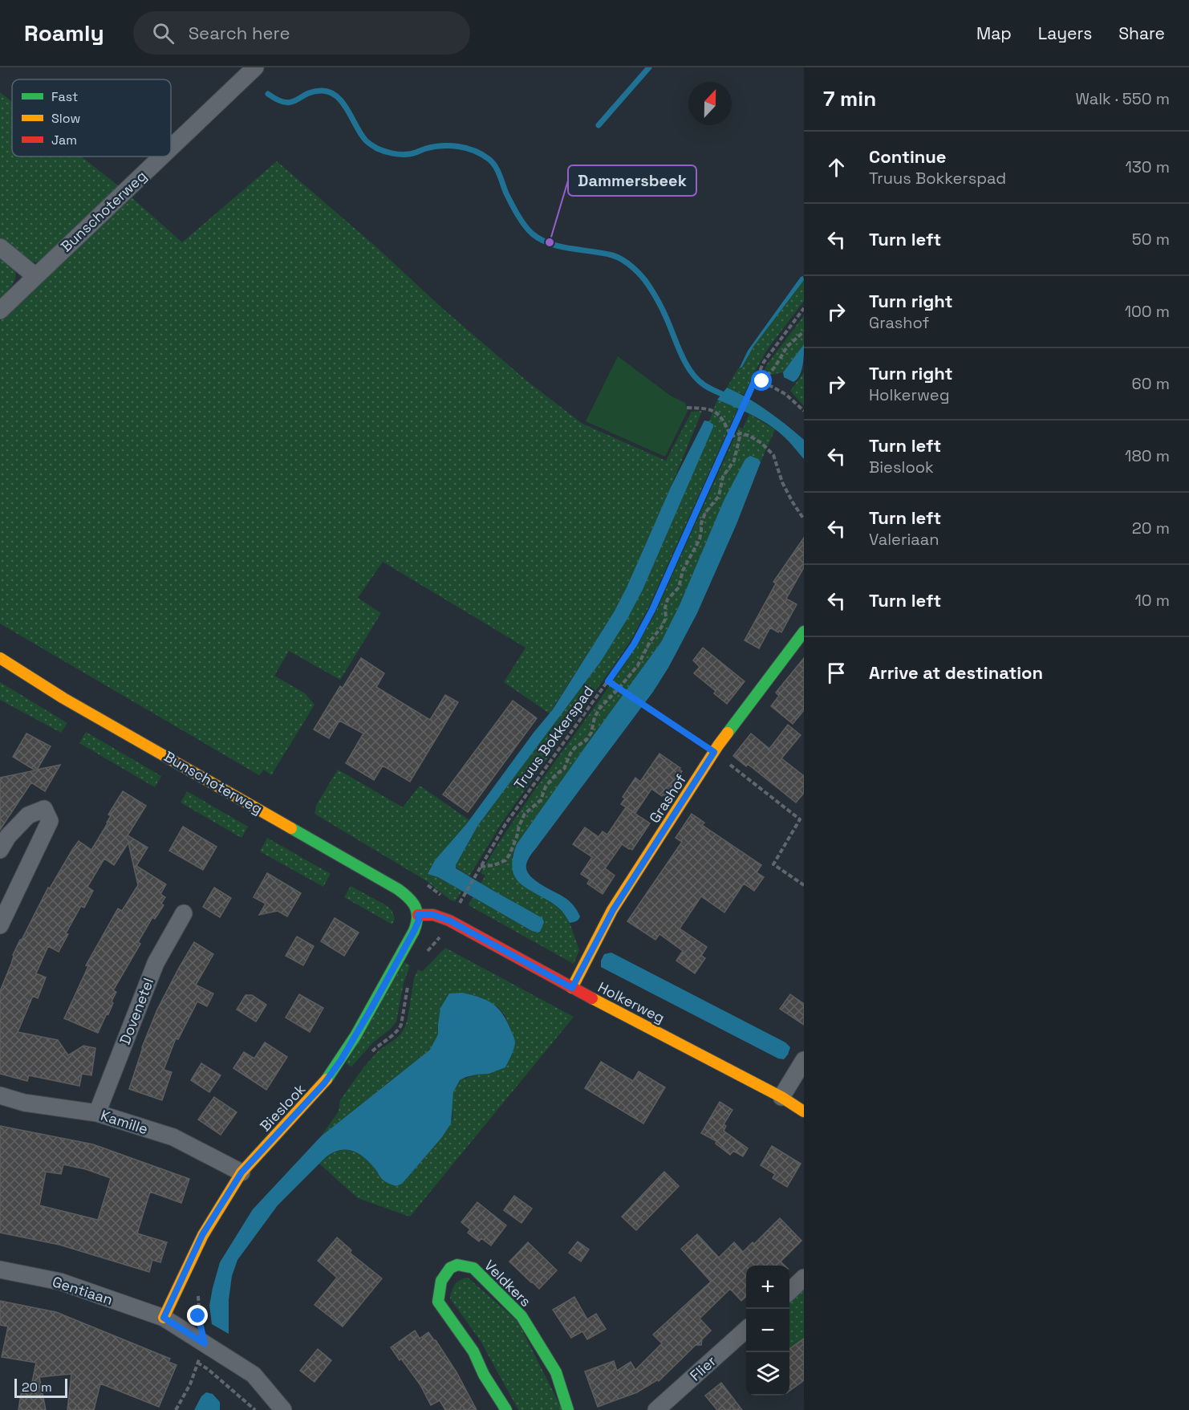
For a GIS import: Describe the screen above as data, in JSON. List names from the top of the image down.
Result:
{
  "streets": {
    "street": [
      "Bunschoterweg",
      "Grashof",
      "Holkerweg",
      "Dovenetel",
      "Bieslook",
      "Kamille",
      "Veldkers",
      "Gentiaan",
      "Flier"
    ],
    "path": ["Truus Bokkerspad"]
  },
  "crossings": [
    ["Bunschoterweg", "Holkerweg"],
    ["Bunschoterweg", "Bieslook"],
    ["Grashof", "Holkerweg"],
    ["Holkerweg", "Bieslook"],
    ["Dovenetel", "Kamille"],
    ["Bieslook", "Kamille"],
    ["Bieslook", "Gentiaan"]
  ],
  "places": ["Dammersbeek"],
  "legend": ["Fast", "Slow", "Jam"],
  "scale_bar": "20 m",
  "north": "top",
  "page": {
    "header": "Roamly",
    "search": "Search here",
    "nav": ["Map", "Layers", "Share"],
    "heading": ["7 min", "Walk · 550 m"],
    "list": [
      ["Continue", "Truus Bokkerspad", "130 m"],
      ["Turn left", "50 m"],
      ["Turn right", "Grashof", "100 m"],
      ["Turn right", "Holkerweg", "60 m"],
      ["Turn left", "Bieslook", "180 m"],
      ["Turn left", "Valeriaan", "20 m"],
      ["Turn left", "10 m"],
      "Arrive at destination"
    ],
    "map_buttons": ["+", "−"],
    "scale": "20 m"
  }
}
